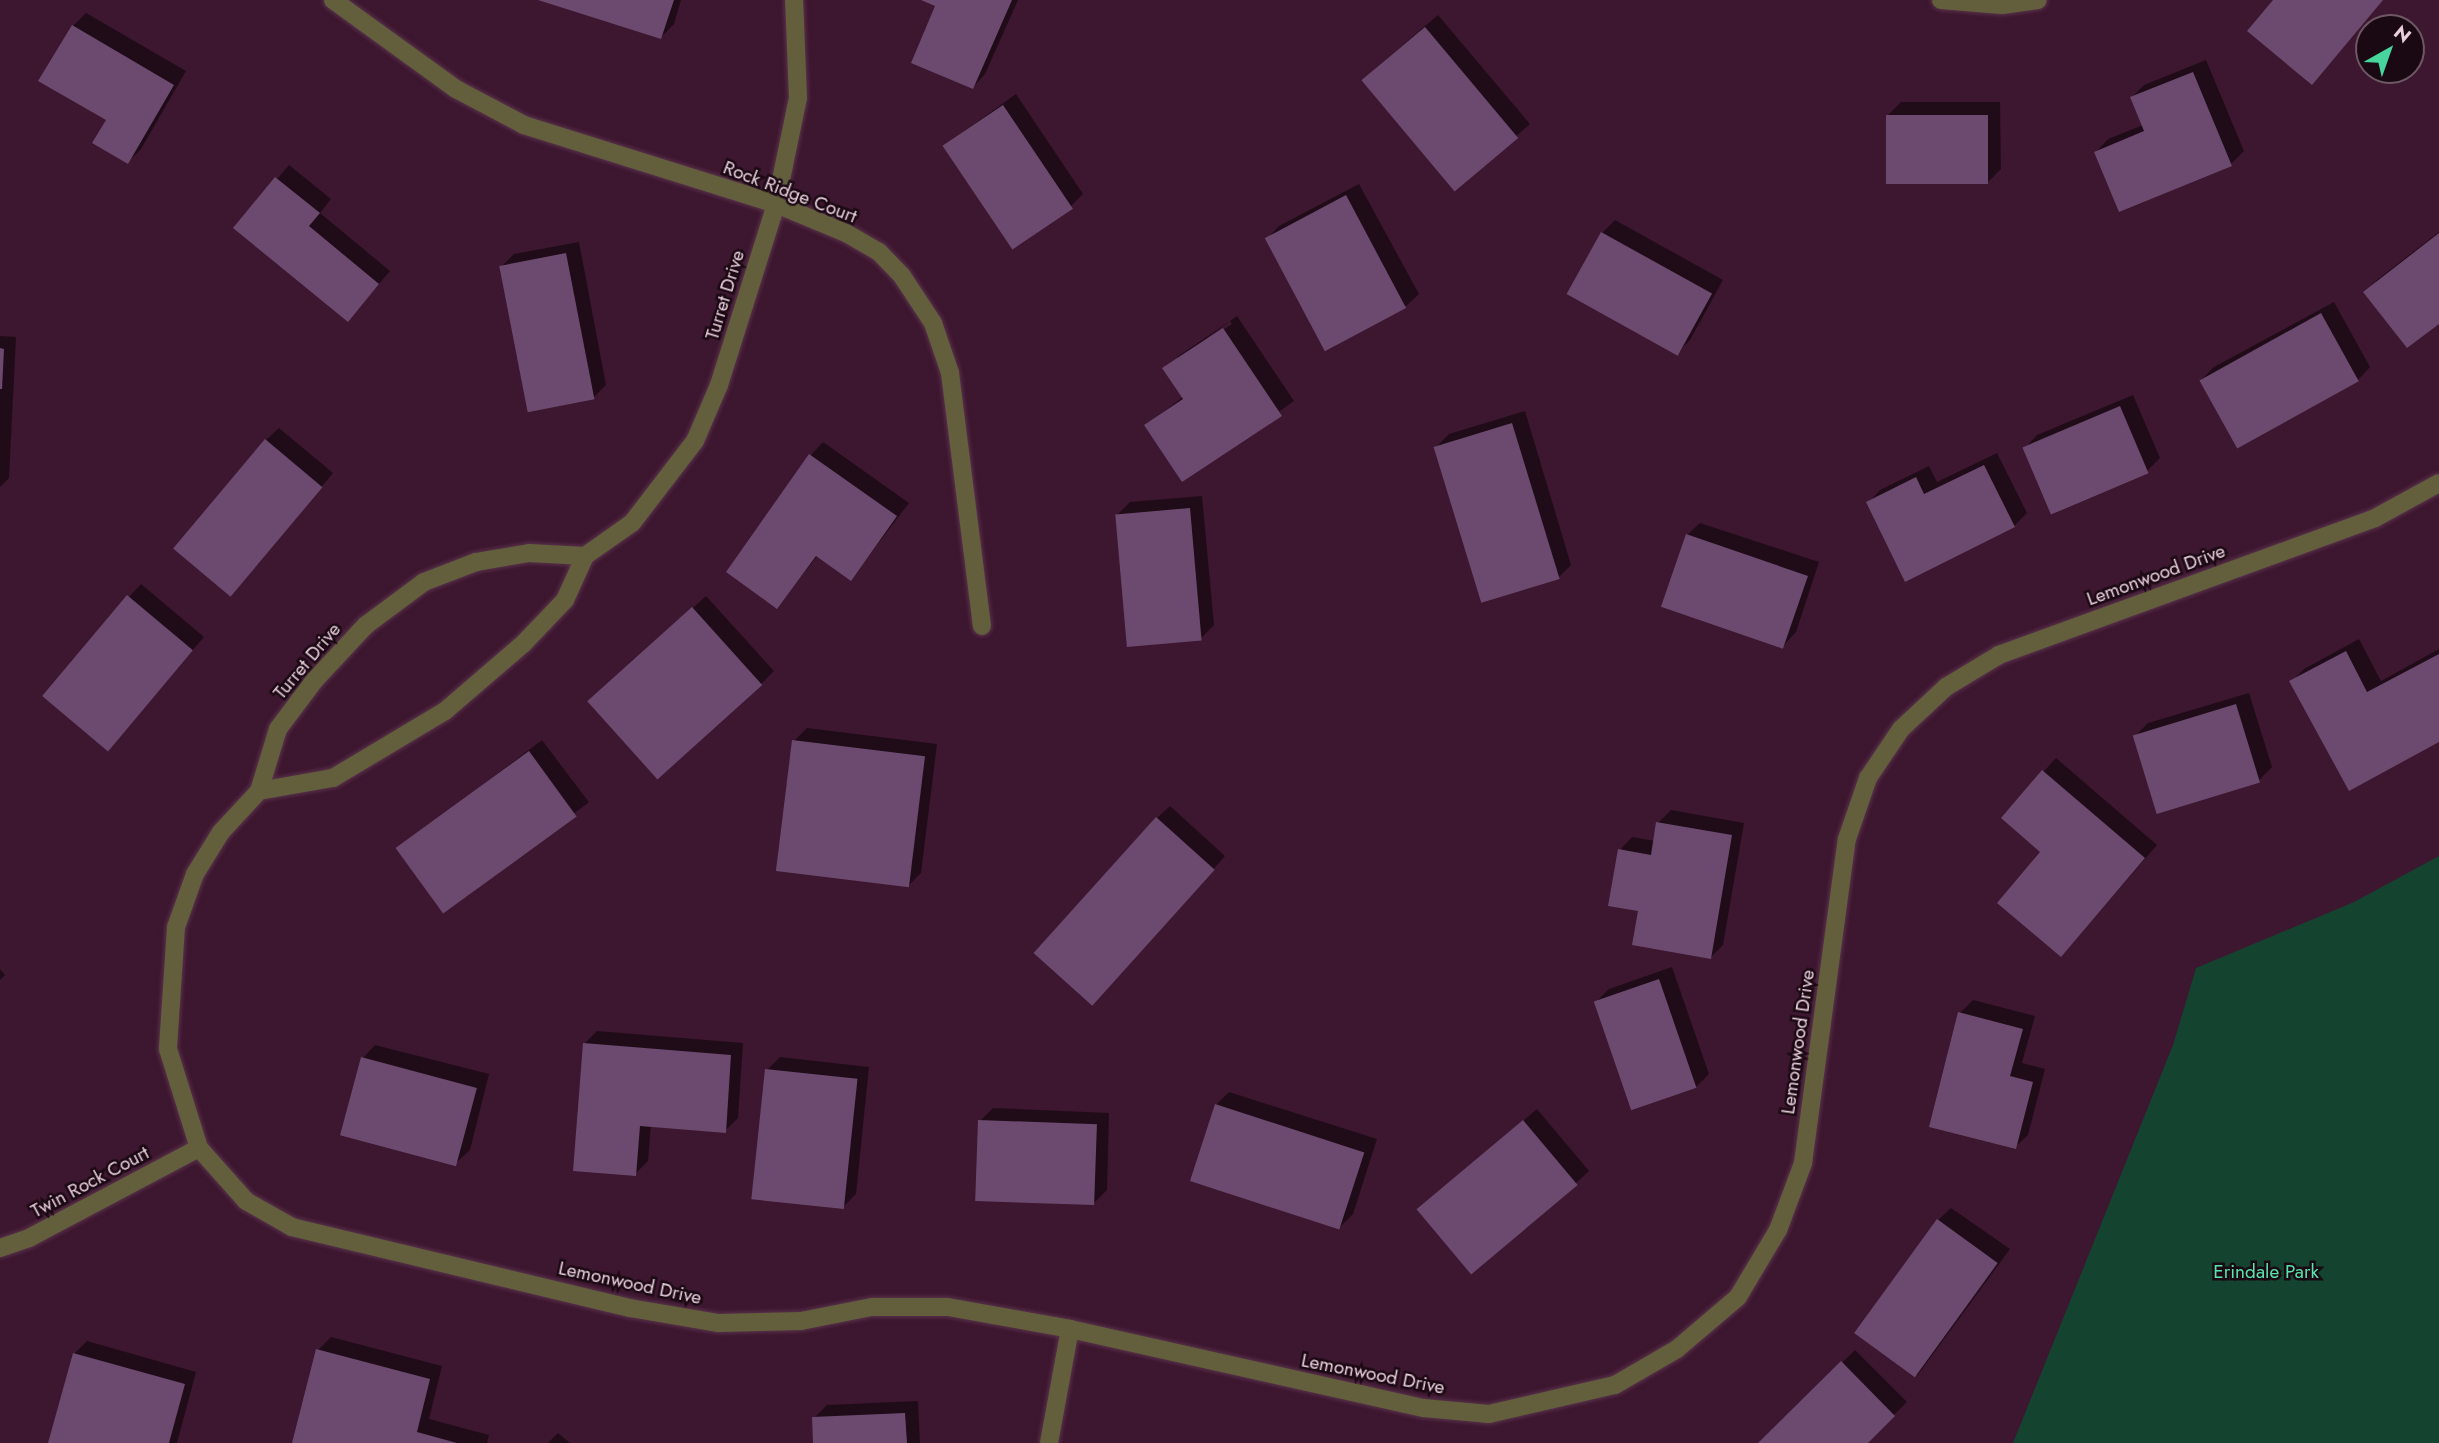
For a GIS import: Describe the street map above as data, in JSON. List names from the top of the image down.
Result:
{
  "streets": {
    "street": [
      "Rock Ridge Court",
      "Turret Drive",
      "Lemonwood Drive",
      "Twin Rock Court"
    ]
  },
  "crossings": [
    ["Rock Ridge Court", "Turret Drive"],
    ["Turret Drive", "Lemonwood Drive"],
    ["Turret Drive", "Twin Rock Court"],
    ["Lemonwood Drive", "Twin Rock Court"]
  ],
  "parks": ["Erindale Park"],
  "north": "top right"
}
